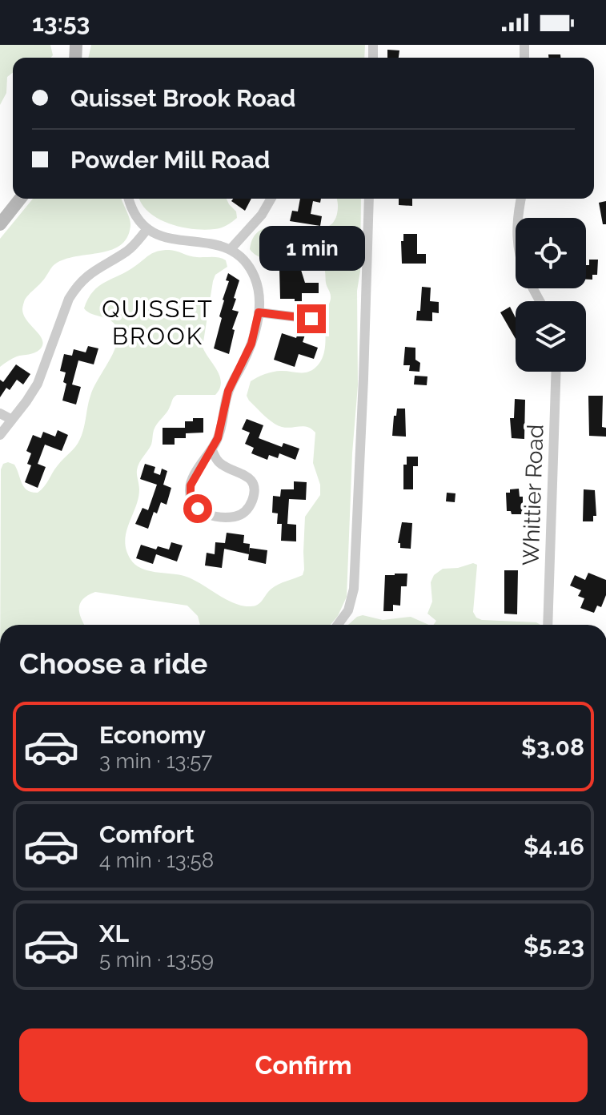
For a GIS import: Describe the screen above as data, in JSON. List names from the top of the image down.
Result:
{
  "streets": {
    "street": ["Whittier Road"]
  },
  "districts": ["QUISSET BROOK"],
  "page": {
    "status": "13:53",
    "banner": ["Quisset Brook Road", "Powder Mill Road"],
    "bubble": "1 min",
    "heading": "Choose a ride",
    "list": [
      {
        "name": "Economy",
        "note": "3 min · 13:57",
        "value": "$3.08"
      },
      {
        "name": "Comfort",
        "note": "4 min · 13:58",
        "value": "$4.16"
      },
      {
        "name": "XL",
        "note": "5 min · 13:59",
        "value": "$5.23"
      }
    ],
    "buttons": "Confirm"
  }
}
